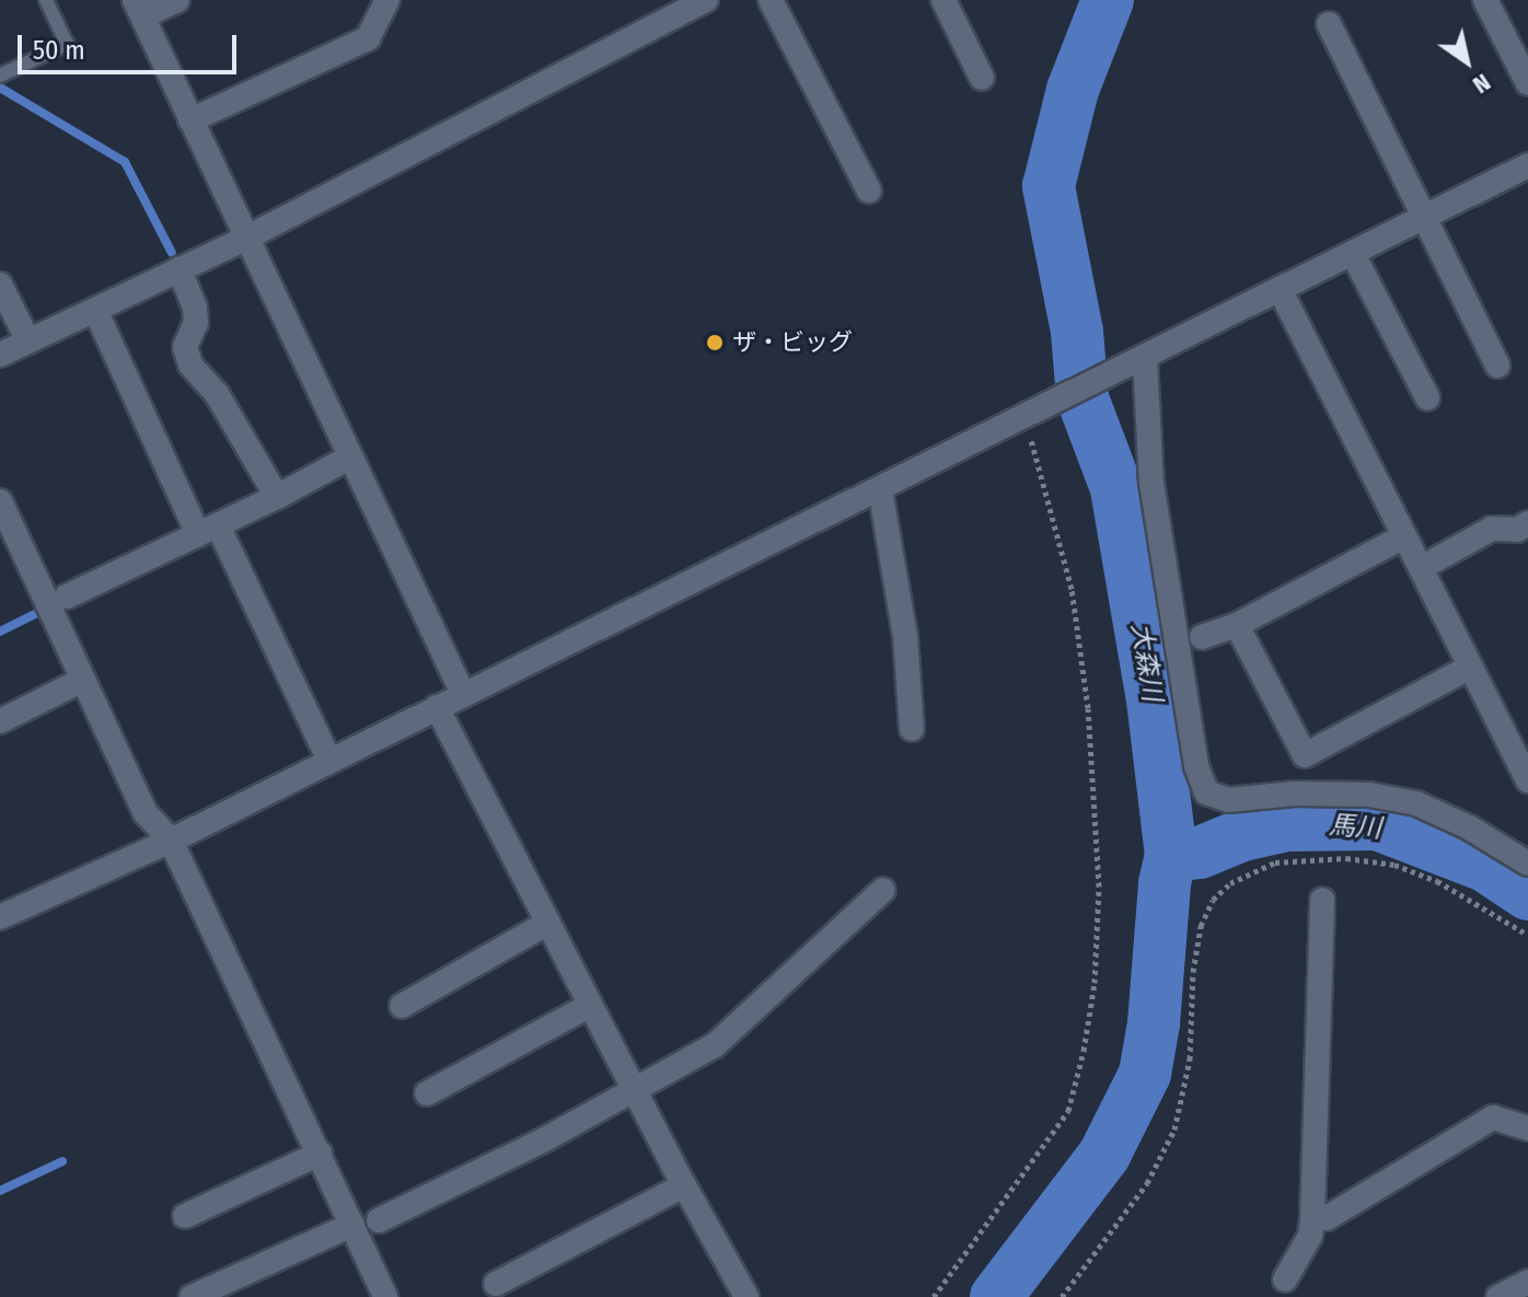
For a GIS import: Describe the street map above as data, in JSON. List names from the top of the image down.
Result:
{
  "water": ["大森川", "馬川"],
  "places": ["ザ・ビッグ"],
  "scale_bar": "50 m",
  "north": "bottom right"
}
